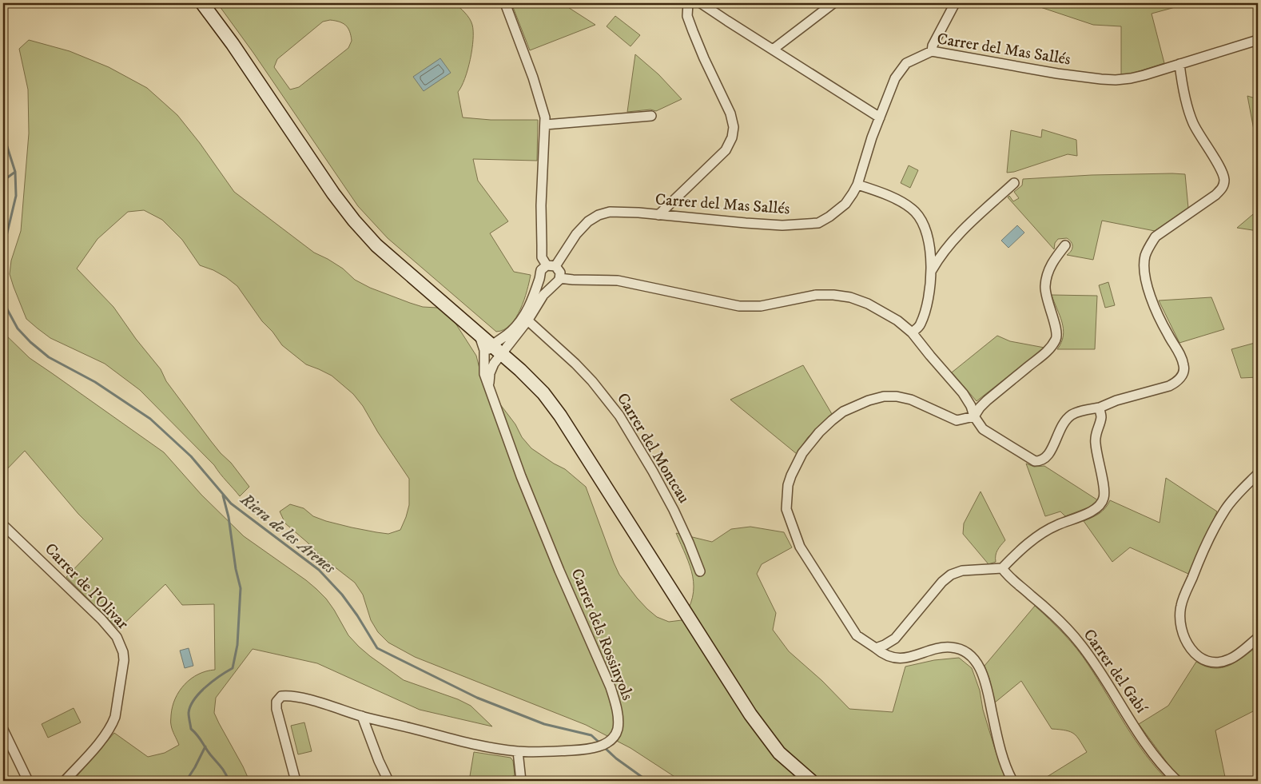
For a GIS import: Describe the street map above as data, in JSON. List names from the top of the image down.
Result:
{
  "streets": {
    "street": [
      "Carrer del Mas Sallés",
      "Carrer del Montcau",
      "Carrer de l'Olivar",
      "Carrer dels Rossinyols",
      "Carrer del Gabí"
    ]
  },
  "water": ["Riera de les Arenes"]
}
